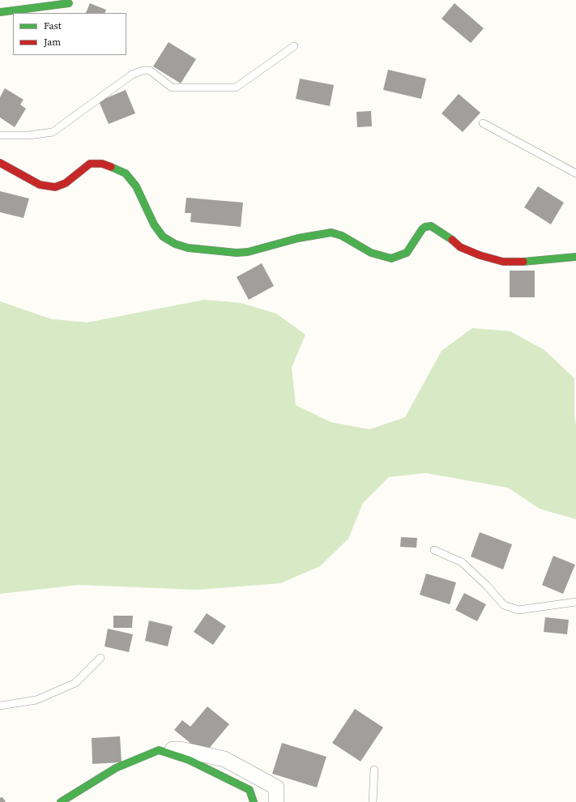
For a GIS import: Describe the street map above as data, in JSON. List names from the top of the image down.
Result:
{
  "legend": ["Fast", "Jam"]
}
